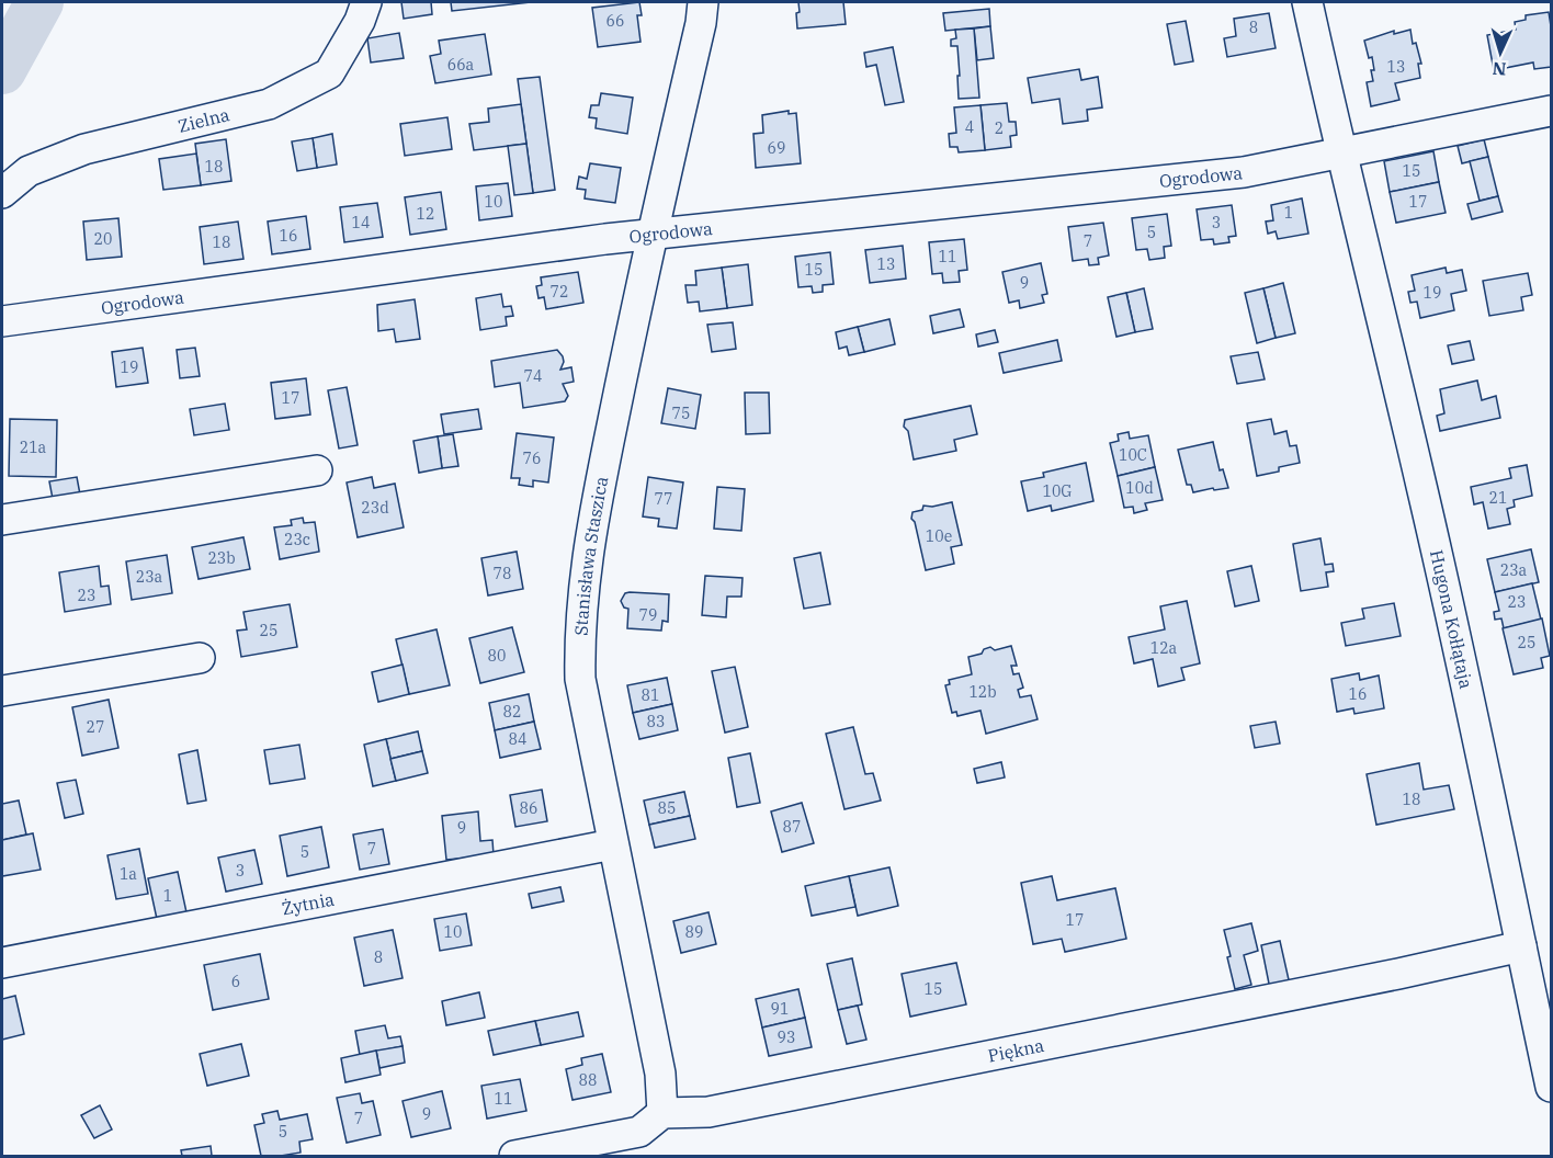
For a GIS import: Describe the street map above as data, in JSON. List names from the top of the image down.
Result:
{
  "streets": {
    "street": [
      "Zielna",
      "Ogrodowa",
      "Stanisława Staszica",
      "Hugona Kołłątaja",
      "Żytnia",
      "Piękna"
    ]
  },
  "crossings": [
    ["Ogrodowa", "Stanisława Staszica"],
    ["Ogrodowa", "Hugona Kołłątaja"],
    ["Stanisława Staszica", "Żytnia"],
    ["Stanisława Staszica", "Piękna"],
    ["Hugona Kołłątaja", "Piękna"]
  ],
  "house_numbers": [
    "66",
    "8",
    "66a",
    "13",
    "4",
    "2",
    "69",
    "18",
    "15",
    "10",
    "17",
    "1",
    "12",
    "14",
    "3",
    "5",
    "16",
    "20",
    "7",
    "18",
    "11",
    "13",
    "15",
    "9",
    "72",
    "19",
    "19",
    "74",
    "17",
    "75",
    "21a",
    "10C",
    "76",
    "10d",
    "10G",
    "21",
    "77",
    "23d",
    "10e",
    "23c",
    "23b",
    "23a",
    "78",
    "23a",
    "23",
    "23",
    "79",
    "25",
    "25",
    "12a",
    "80",
    "12b",
    "16",
    "81",
    "82",
    "83",
    "27",
    "84",
    "18",
    "86",
    "85",
    "87",
    "9",
    "7",
    "5",
    "3",
    "1a",
    "1",
    "17",
    "10",
    "89",
    "8",
    "6",
    "15",
    "91",
    "93",
    "88",
    "11",
    "9",
    "7",
    "5"
  ],
  "north": "bottom"
}
